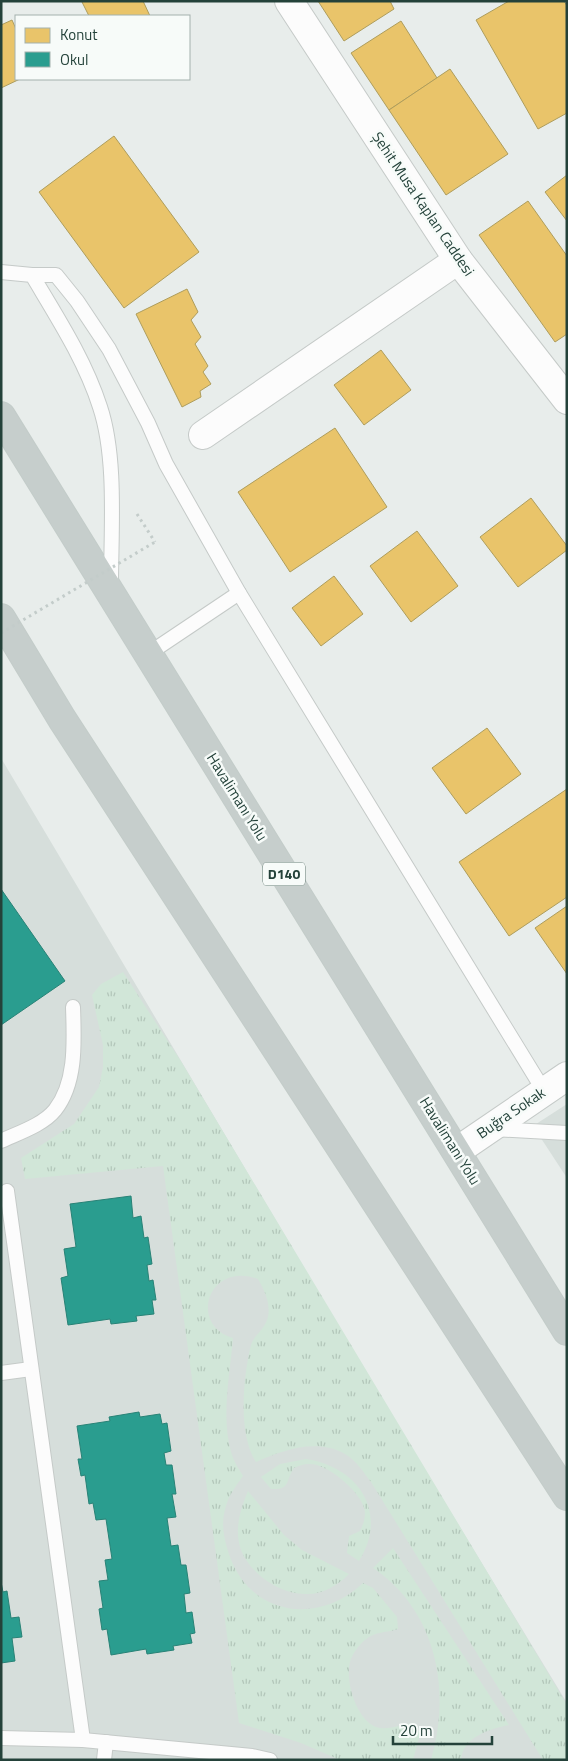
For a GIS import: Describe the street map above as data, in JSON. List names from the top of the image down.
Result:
{
  "streets": {
    "highway": ["Havalimanı Yolu", "D140"],
    "street": ["Şehit Musa Kaplan Caddesi", "Buğra Sokak"]
  },
  "crossings": [
    ["Havalimanı Yolu", "Buğra Sokak"]
  ],
  "legend": ["Konut", "Okul"],
  "scale_bar": "20 m"
}
